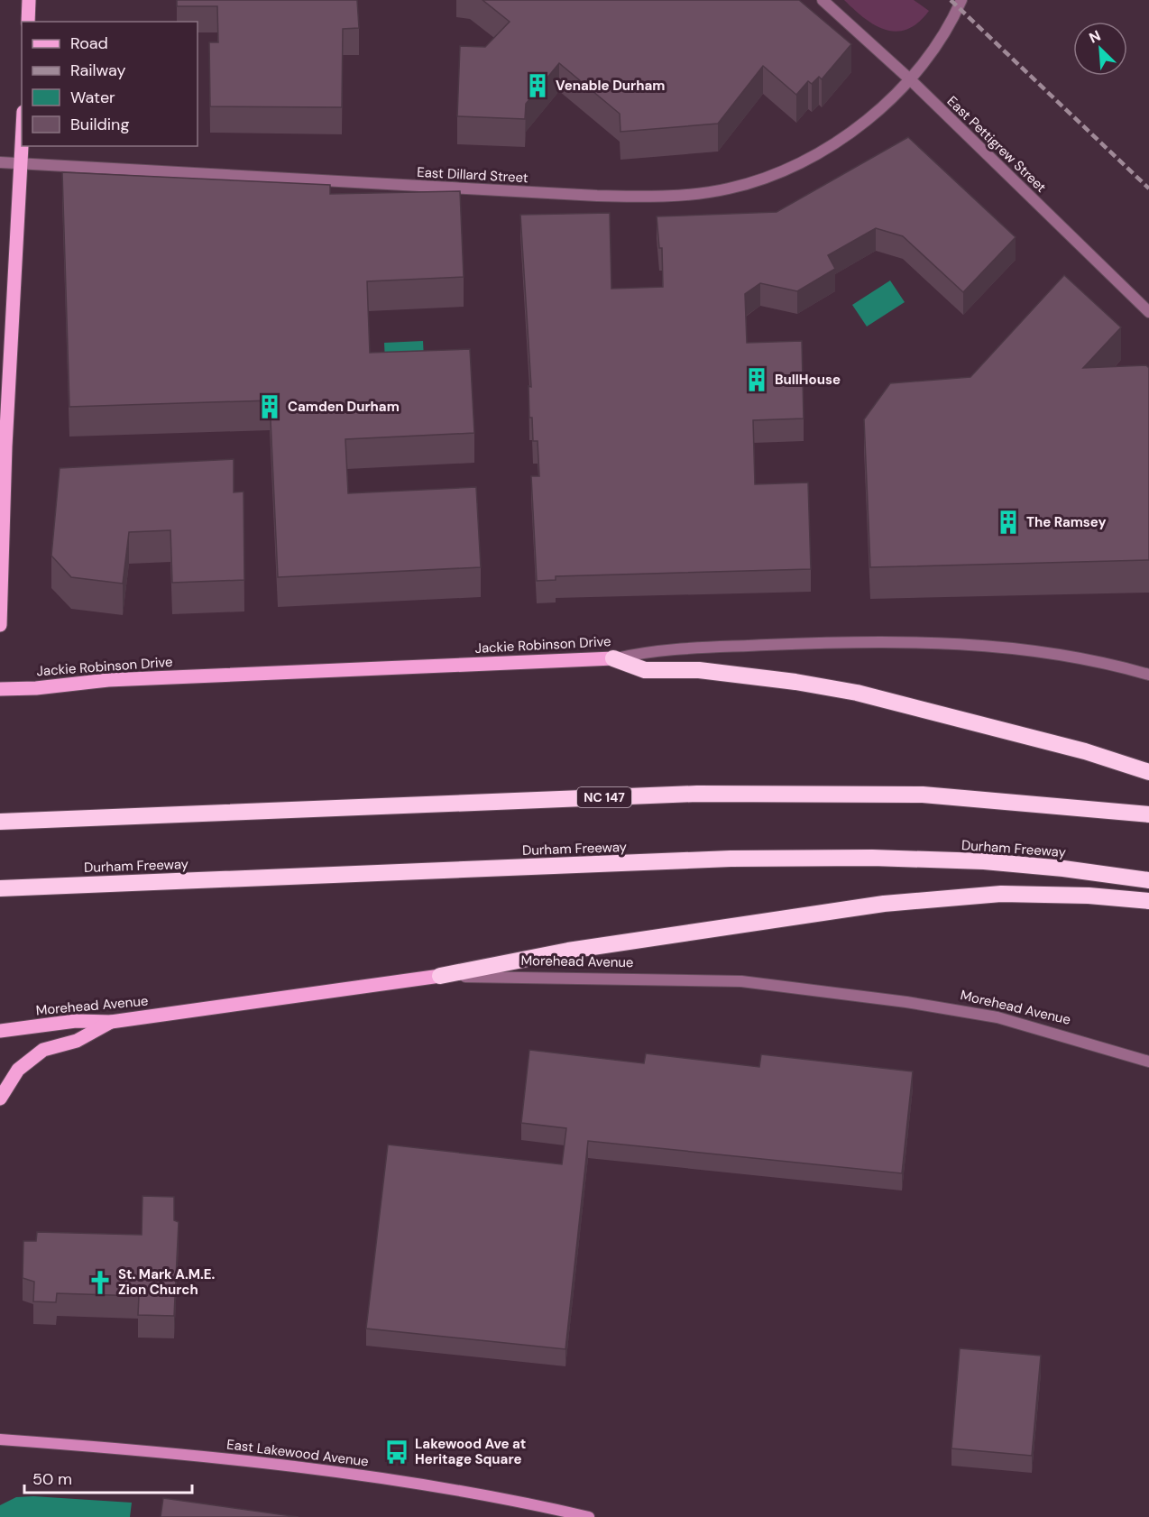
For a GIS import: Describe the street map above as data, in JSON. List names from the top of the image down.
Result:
{
  "streets": {
    "highway": ["NC 147", "Durham Freeway"],
    "main road": ["Jackie Robinson Drive", "Morehead Avenue", "East Lakewood Avenue"],
    "street": ["East Pettigrew Street", "East Dillard Street"]
  },
  "crossings": [
    ["East Pettigrew Street", "East Dillard Street"]
  ],
  "places": {
    "building": [
      "Venable Durham",
      "BullHouse",
      "Camden Durham",
      "The Ramsey"
    ],
    "church": ["St. Mark A.M.E. Zion Church"],
    "bus stop": ["Lakewood Ave at Heritage Square"]
  },
  "legend": [
    "Road",
    "Railway",
    "Water",
    "Building"
  ],
  "scale_bar": "50 m",
  "north": "top left"
}
